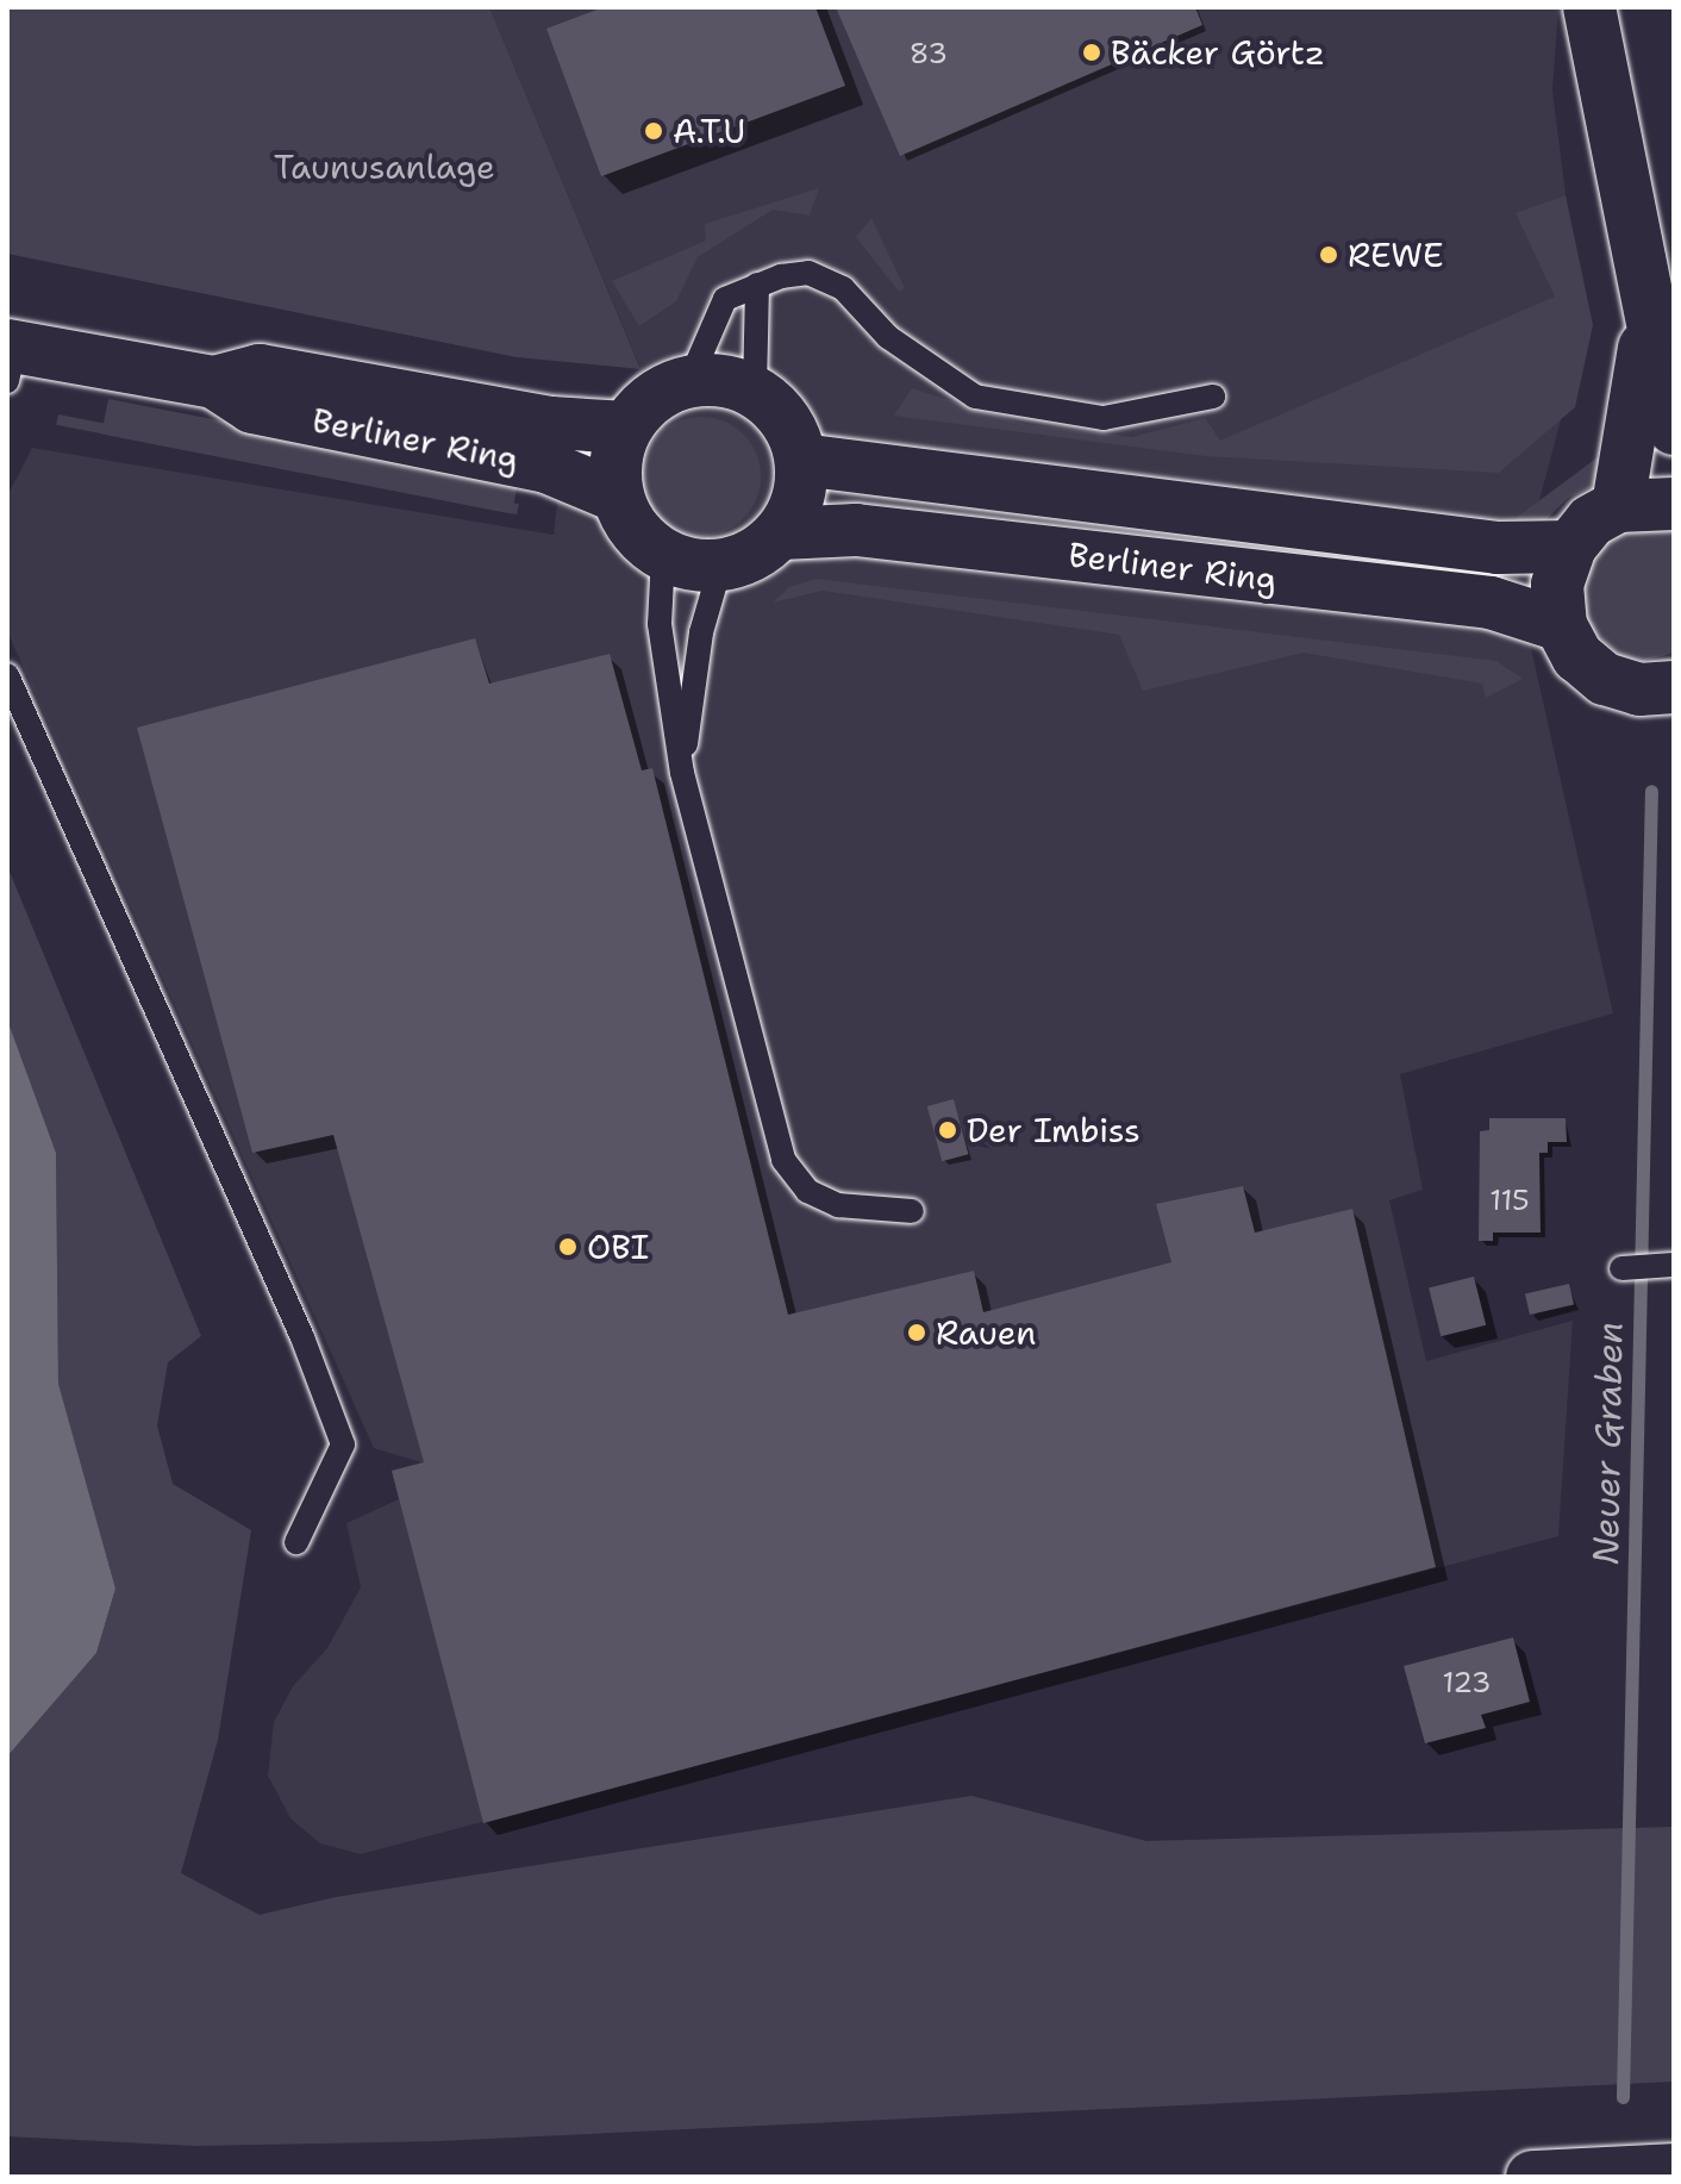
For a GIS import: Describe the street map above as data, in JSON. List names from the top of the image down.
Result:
{
  "streets": {
    "main road": ["Berliner Ring"]
  },
  "water": ["Neuer Graben"],
  "parks": ["Taunusanlage"],
  "places": [
    "Bäcker Görtz",
    "A.T.U",
    "REWE",
    "Der Imbiss",
    "OBI",
    "Rauen"
  ],
  "house_numbers": ["83", "115", "123"]
}
